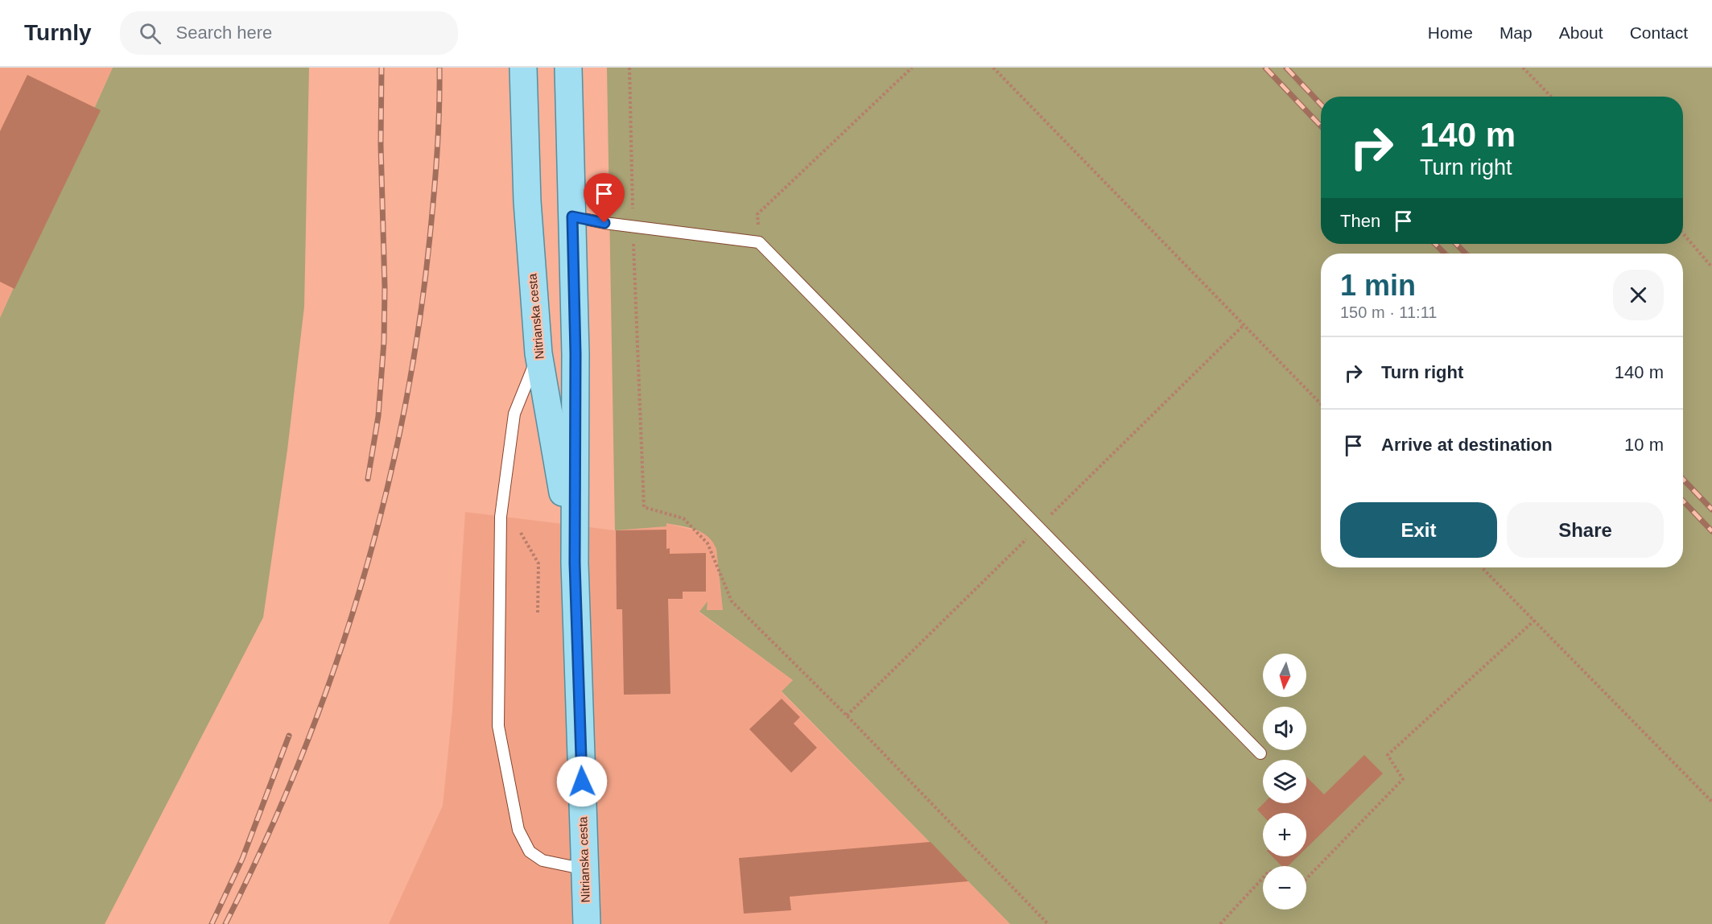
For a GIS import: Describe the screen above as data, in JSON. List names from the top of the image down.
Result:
{
  "streets": {
    "main road": ["Nitrianska cesta"]
  },
  "north": "bottom",
  "page": {
    "header": "Turnly",
    "search": "Search here",
    "nav": [
      "Home",
      "Map",
      "About",
      "Contact"
    ],
    "turn": ["140 m", "Turn right"],
    "then": "Then",
    "heading": ["1 min", "150 m · 11:11"],
    "list": [
      {
        "name": "Turn right",
        "value": "140 m"
      },
      {
        "name": "Arrive at destination",
        "value": "10 m"
      }
    ],
    "buttons": ["Exit", "Share"],
    "map_buttons": ["+", "−"]
  }
}
